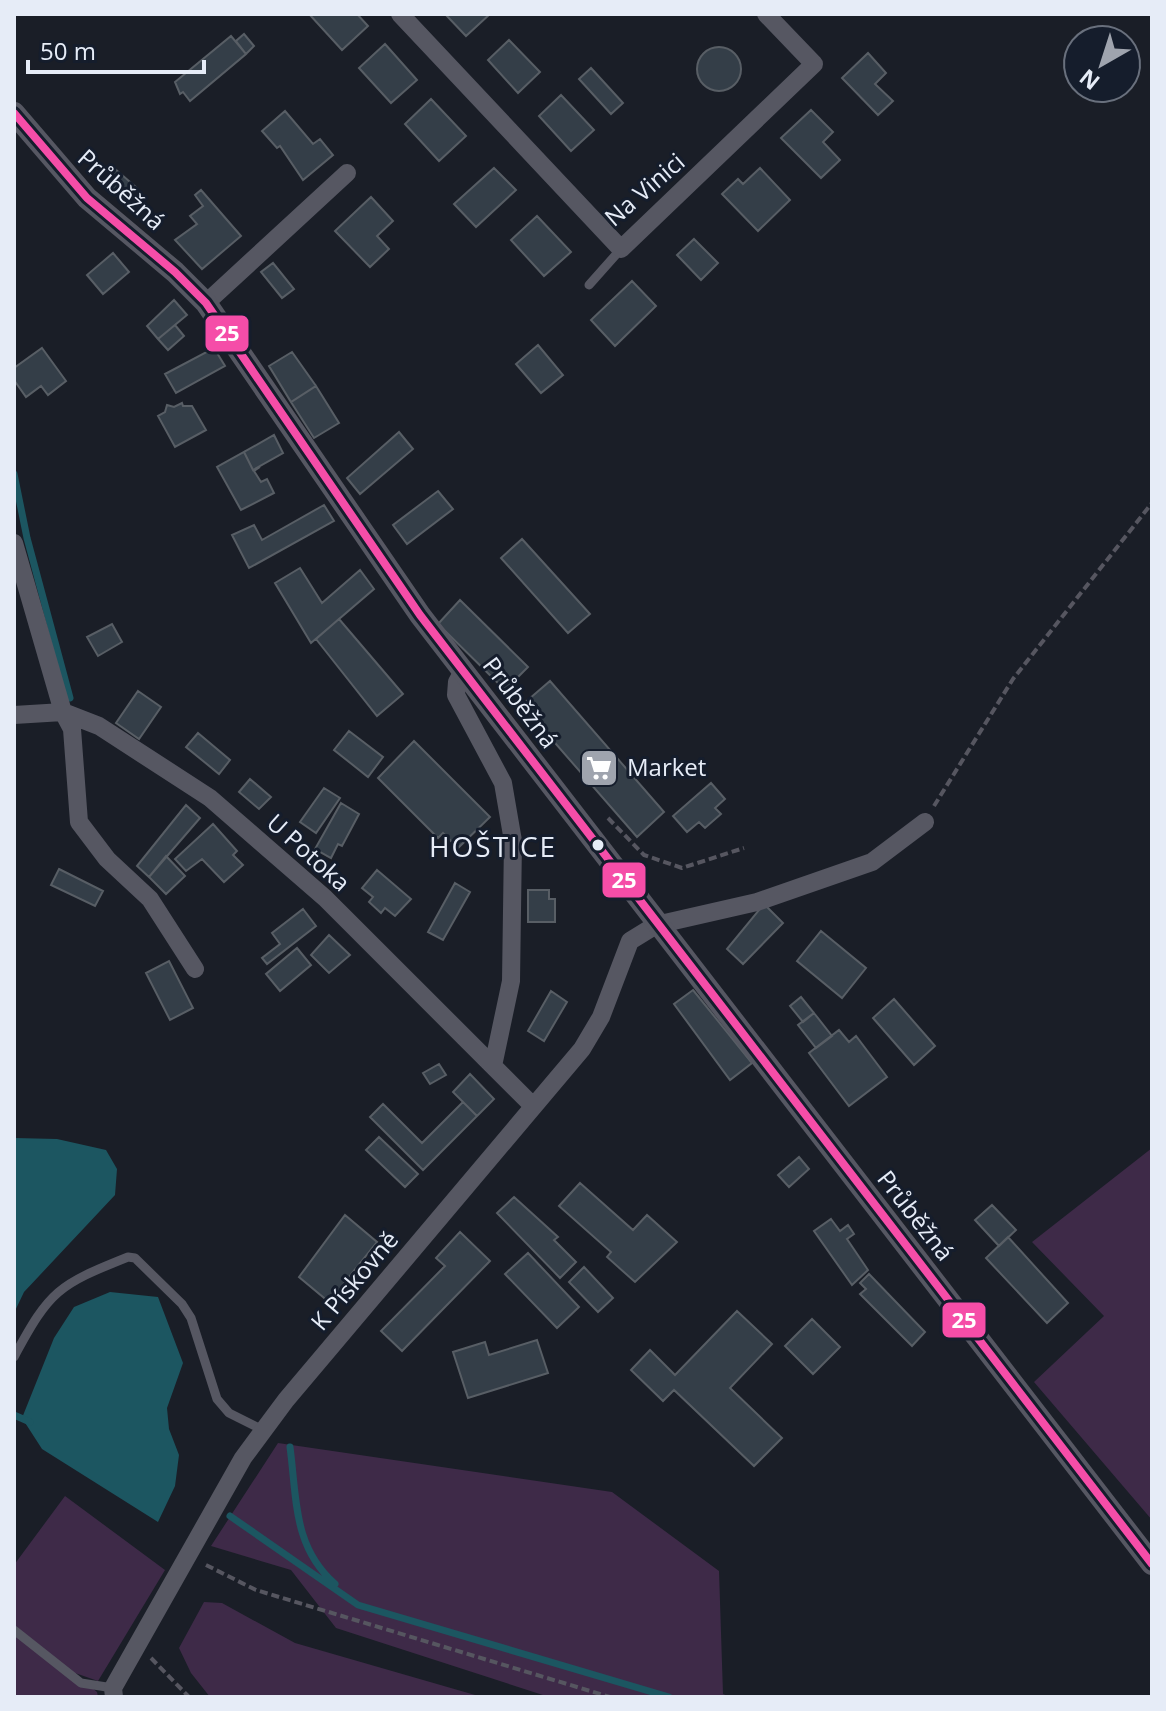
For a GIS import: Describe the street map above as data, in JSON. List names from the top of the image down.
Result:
{
  "streets": {
    "street": [
      "Průběžná",
      "Na Vinici",
      "U Potoka",
      "K Pískovně"
    ]
  },
  "crossings": [
    ["Průběžná", "K Pískovně"],
    ["U Potoka", "K Pískovně"]
  ],
  "districts": ["HOŠTICE"],
  "places": {
    "supermarket": ["Market"]
  },
  "lines": ["transit line 25"],
  "scale_bar": "50 m",
  "north": "bottom left"
}
